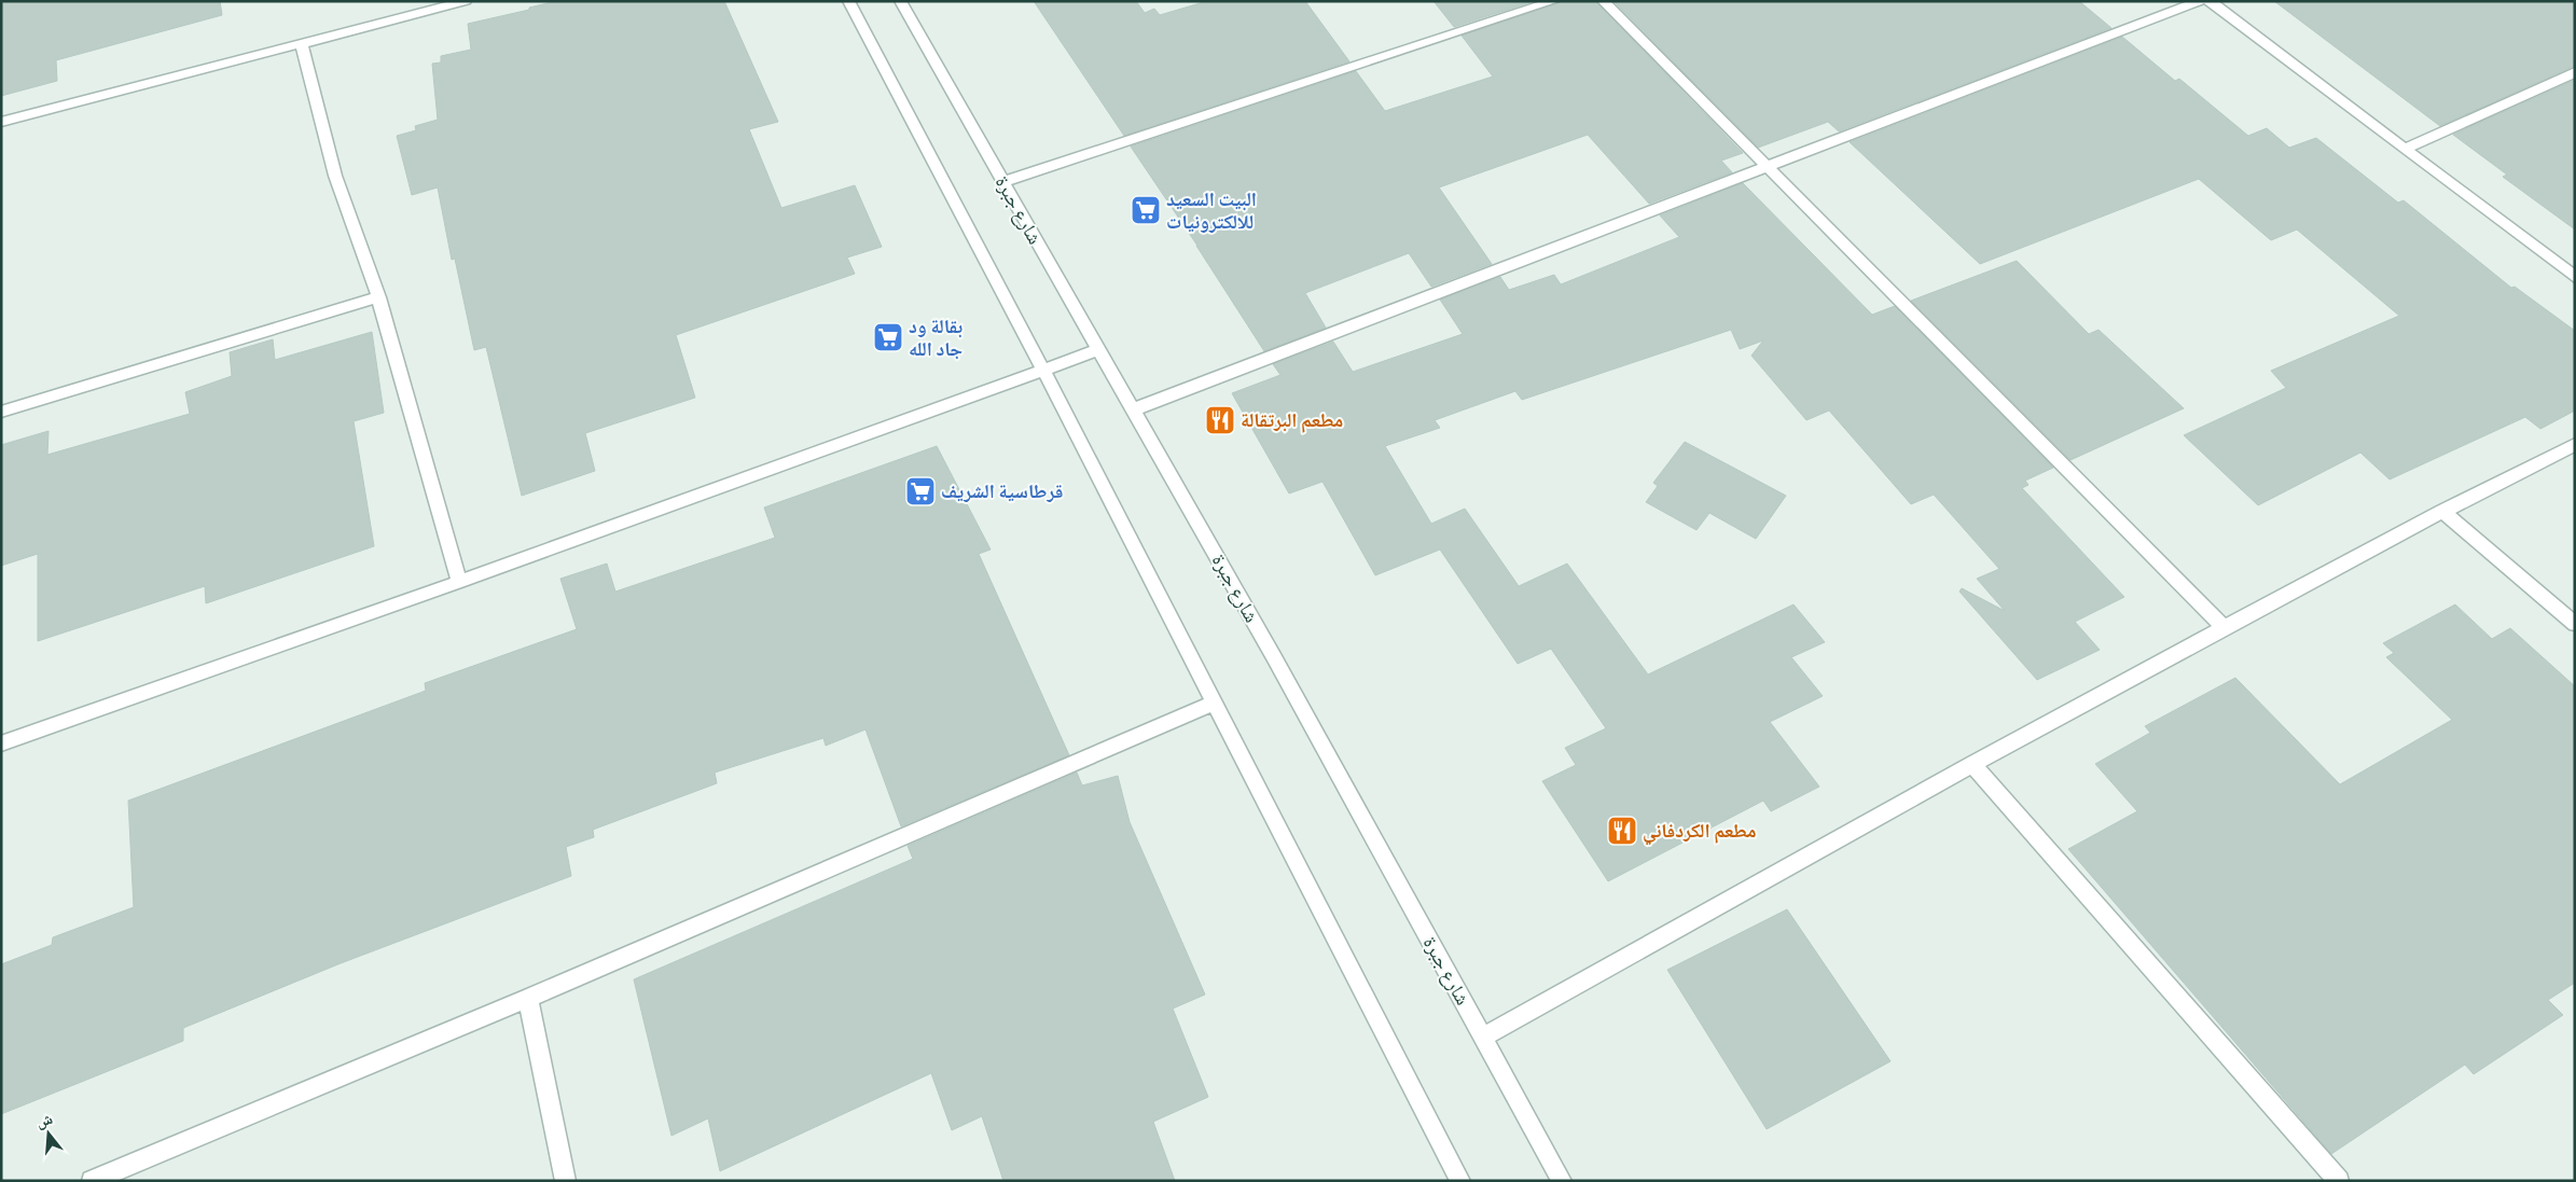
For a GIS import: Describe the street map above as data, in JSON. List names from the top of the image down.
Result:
{
  "streets": {
    "street": ["شارع جبرة"]
  },
  "places": {
    "supermarket": ["البيت السعيد للالكترونيات", "بقالة ود جاد الله", "قرطاسية الشريف"],
    "restaurant": ["مطعم البرتقالة", "مطعم الكردفاني"]
  },
  "north": "top"
}
